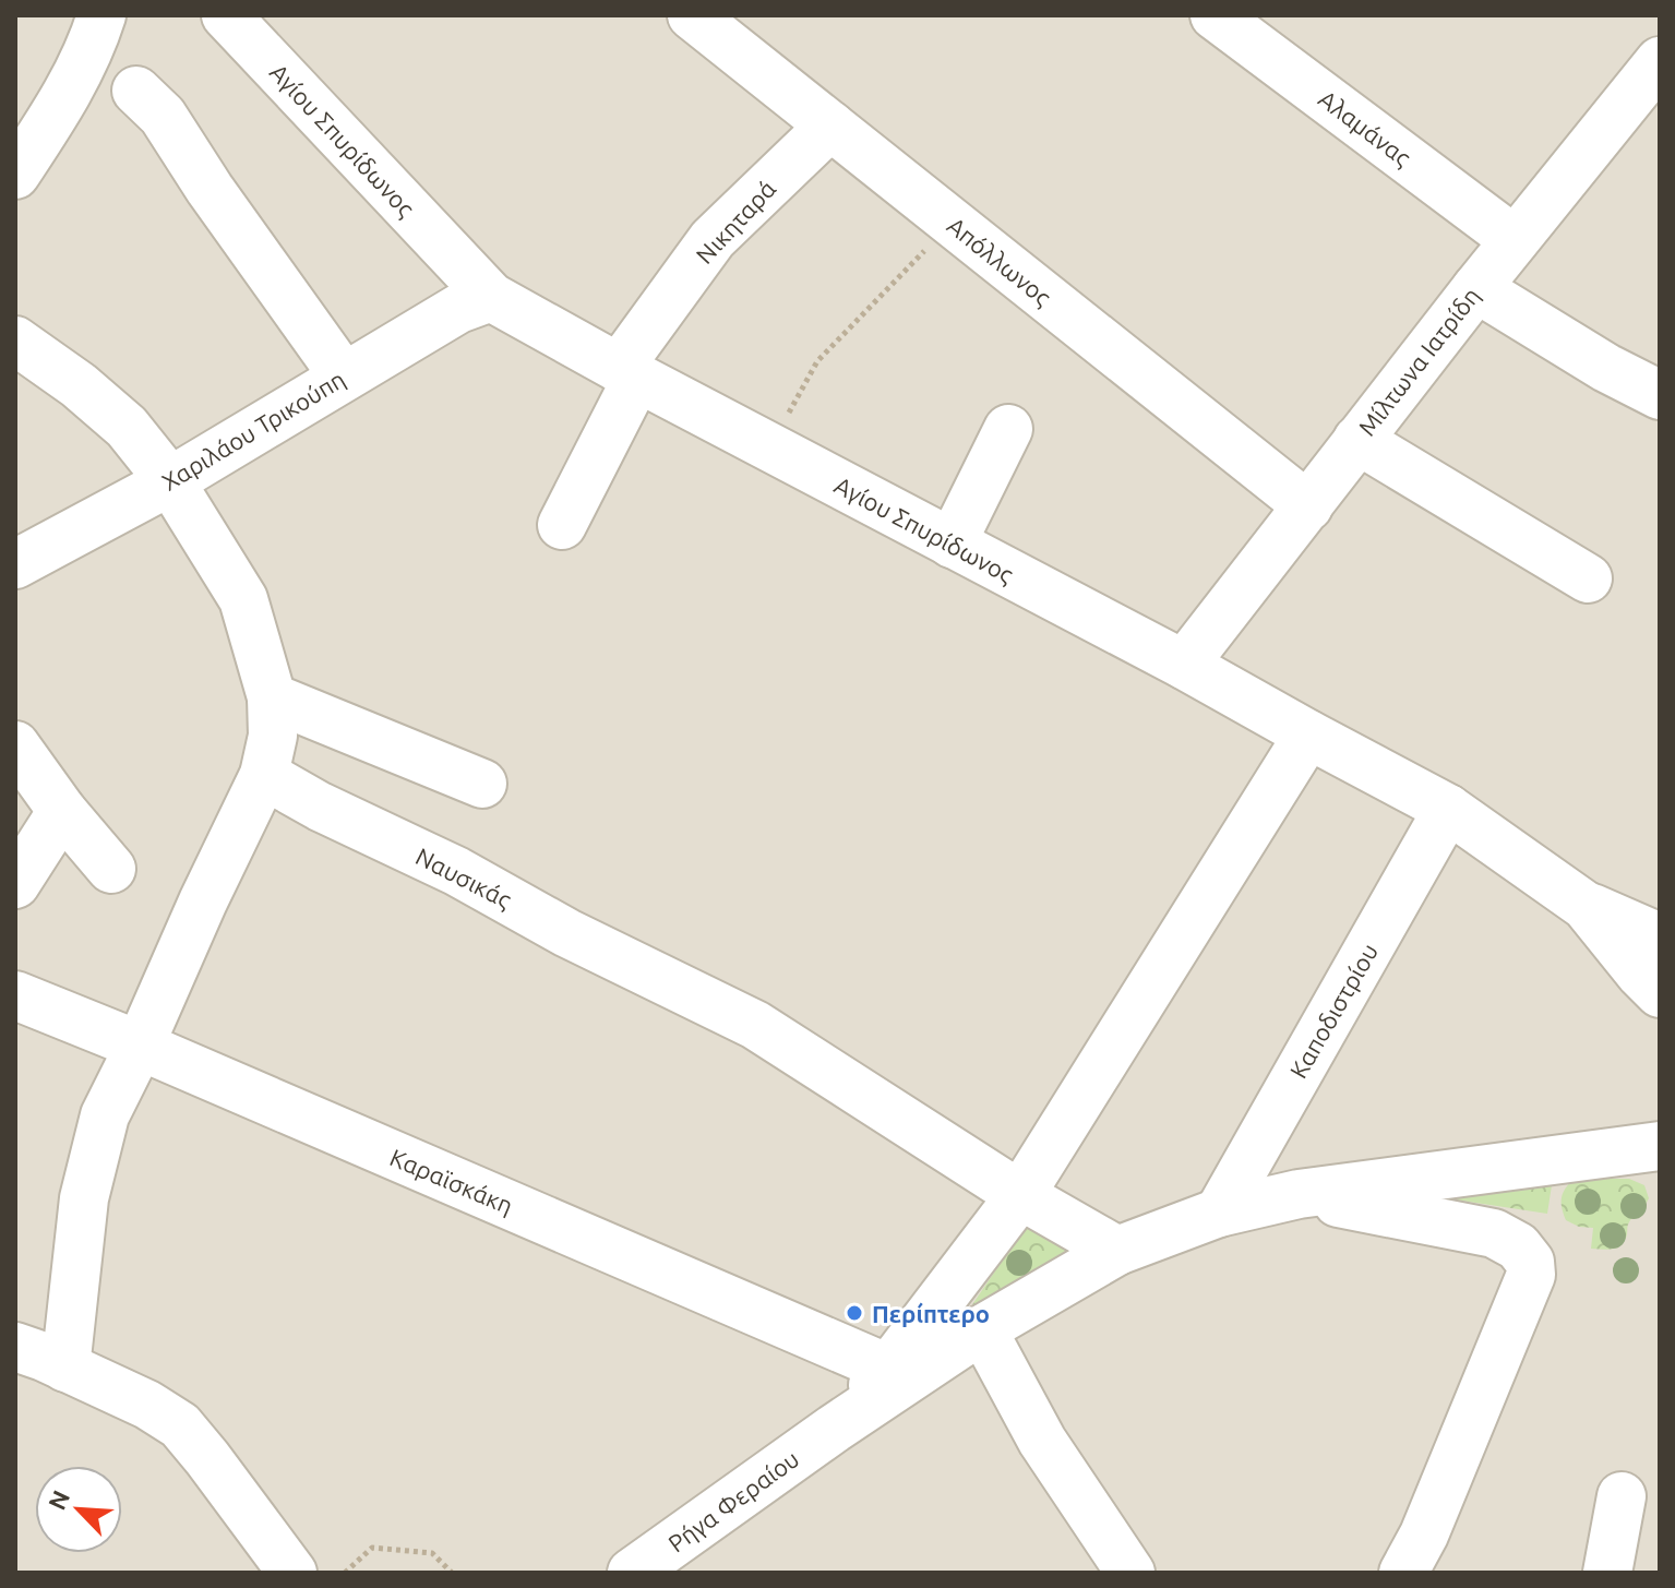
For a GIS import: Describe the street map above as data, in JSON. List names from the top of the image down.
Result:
{
  "streets": {
    "street": [
      "Αλαμάνας",
      "Αγίου Σπυρίδωνος",
      "Νικηταρά",
      "Απόλλωνος",
      "Μίλτωνα Ιατρίδη",
      "Χαριλάου Τρικούπη",
      "Ναυσικάς",
      "Καποδιστρίου",
      "Καραϊσκάκη",
      "Ρήγα Φεραίου"
    ]
  },
  "crossings": [
    ["Αλαμάνας", "Μίλτωνα Ιατρίδη"],
    ["Αγίου Σπυρίδωνος", "Νικηταρά"],
    ["Αγίου Σπυρίδωνος", "Μίλτωνα Ιατρίδη"],
    ["Αγίου Σπυρίδωνος", "Χαριλάου Τρικούπη"],
    ["Αγίου Σπυρίδωνος", "Καποδιστρίου"],
    ["Νικηταρά", "Απόλλωνος"],
    ["Απόλλωνος", "Μίλτωνα Ιατρίδη"]
  ],
  "places": ["Περίπτερο"],
  "north": "top left"
}
